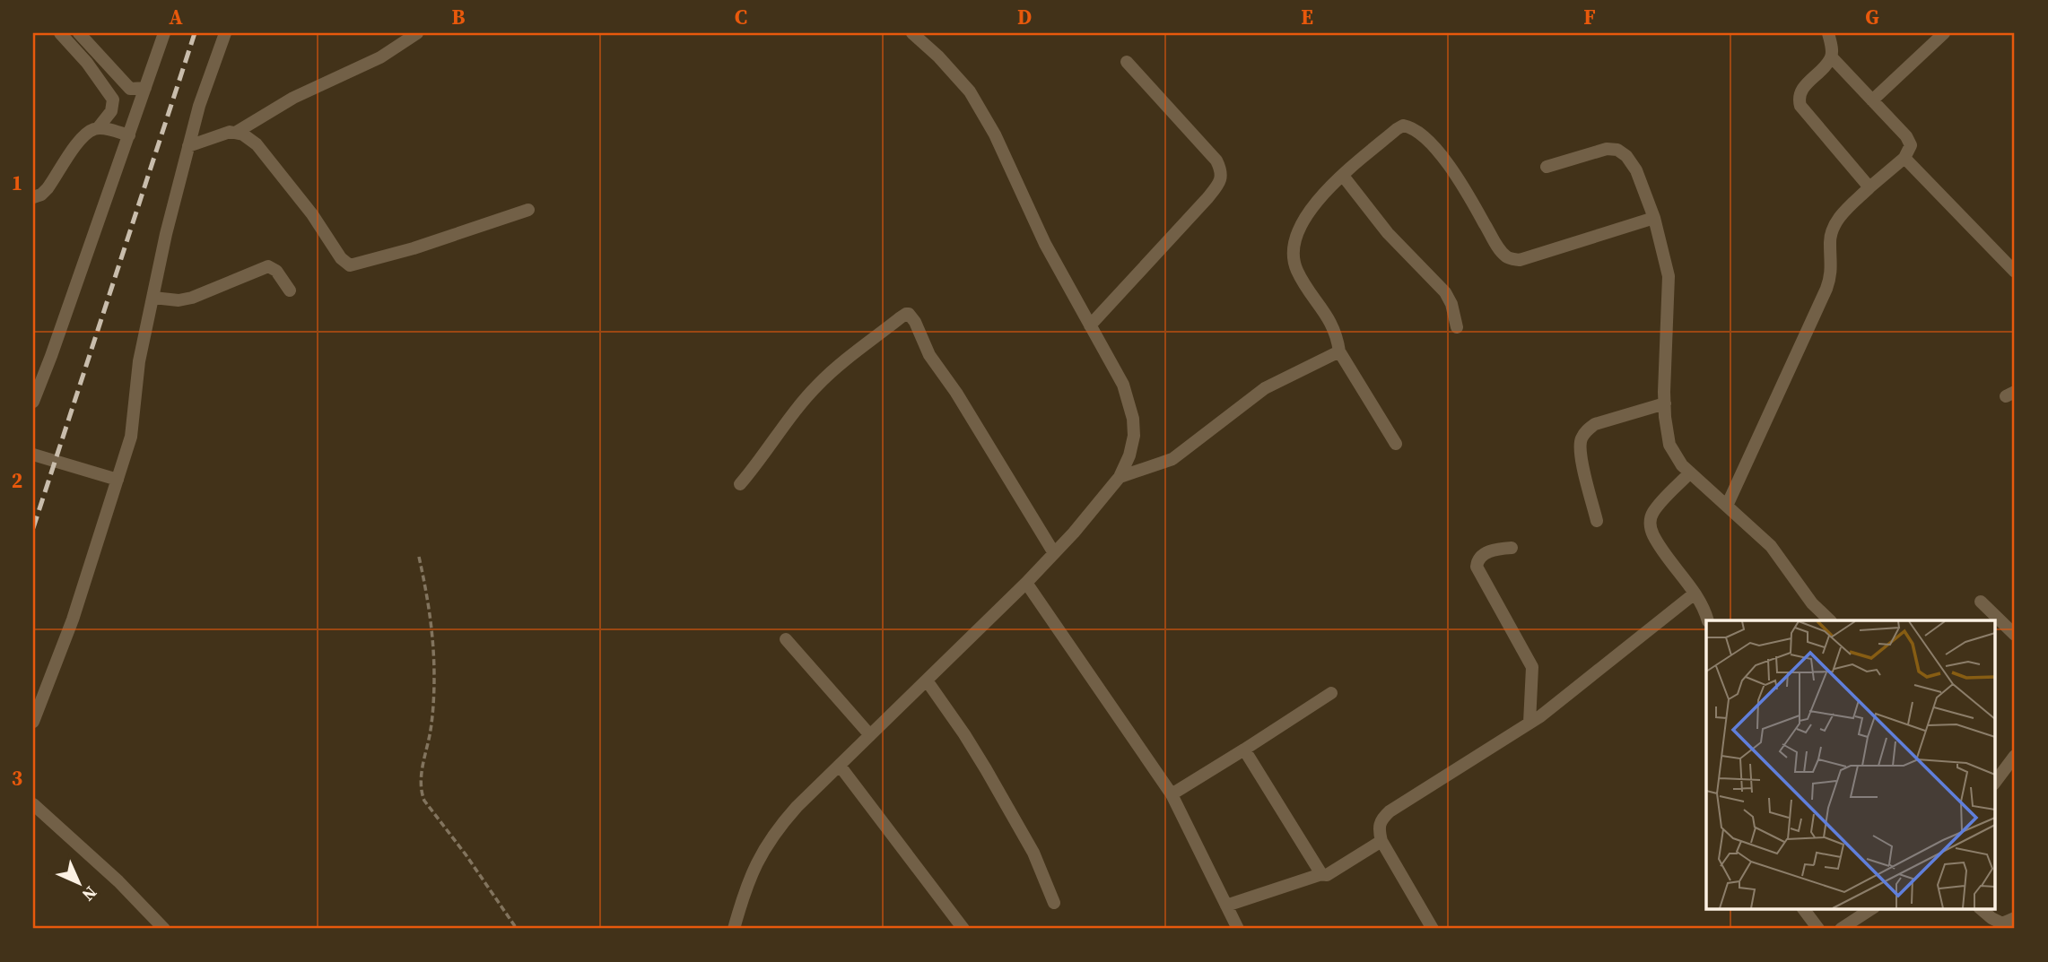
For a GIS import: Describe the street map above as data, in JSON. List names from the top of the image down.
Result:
{
  "north": "bottom right",
  "grid": {
    "columns": [
      "A",
      "B",
      "C",
      "D",
      "E",
      "F",
      "G"
    ],
    "rows": ["1", "2", "3"]
  }
}
